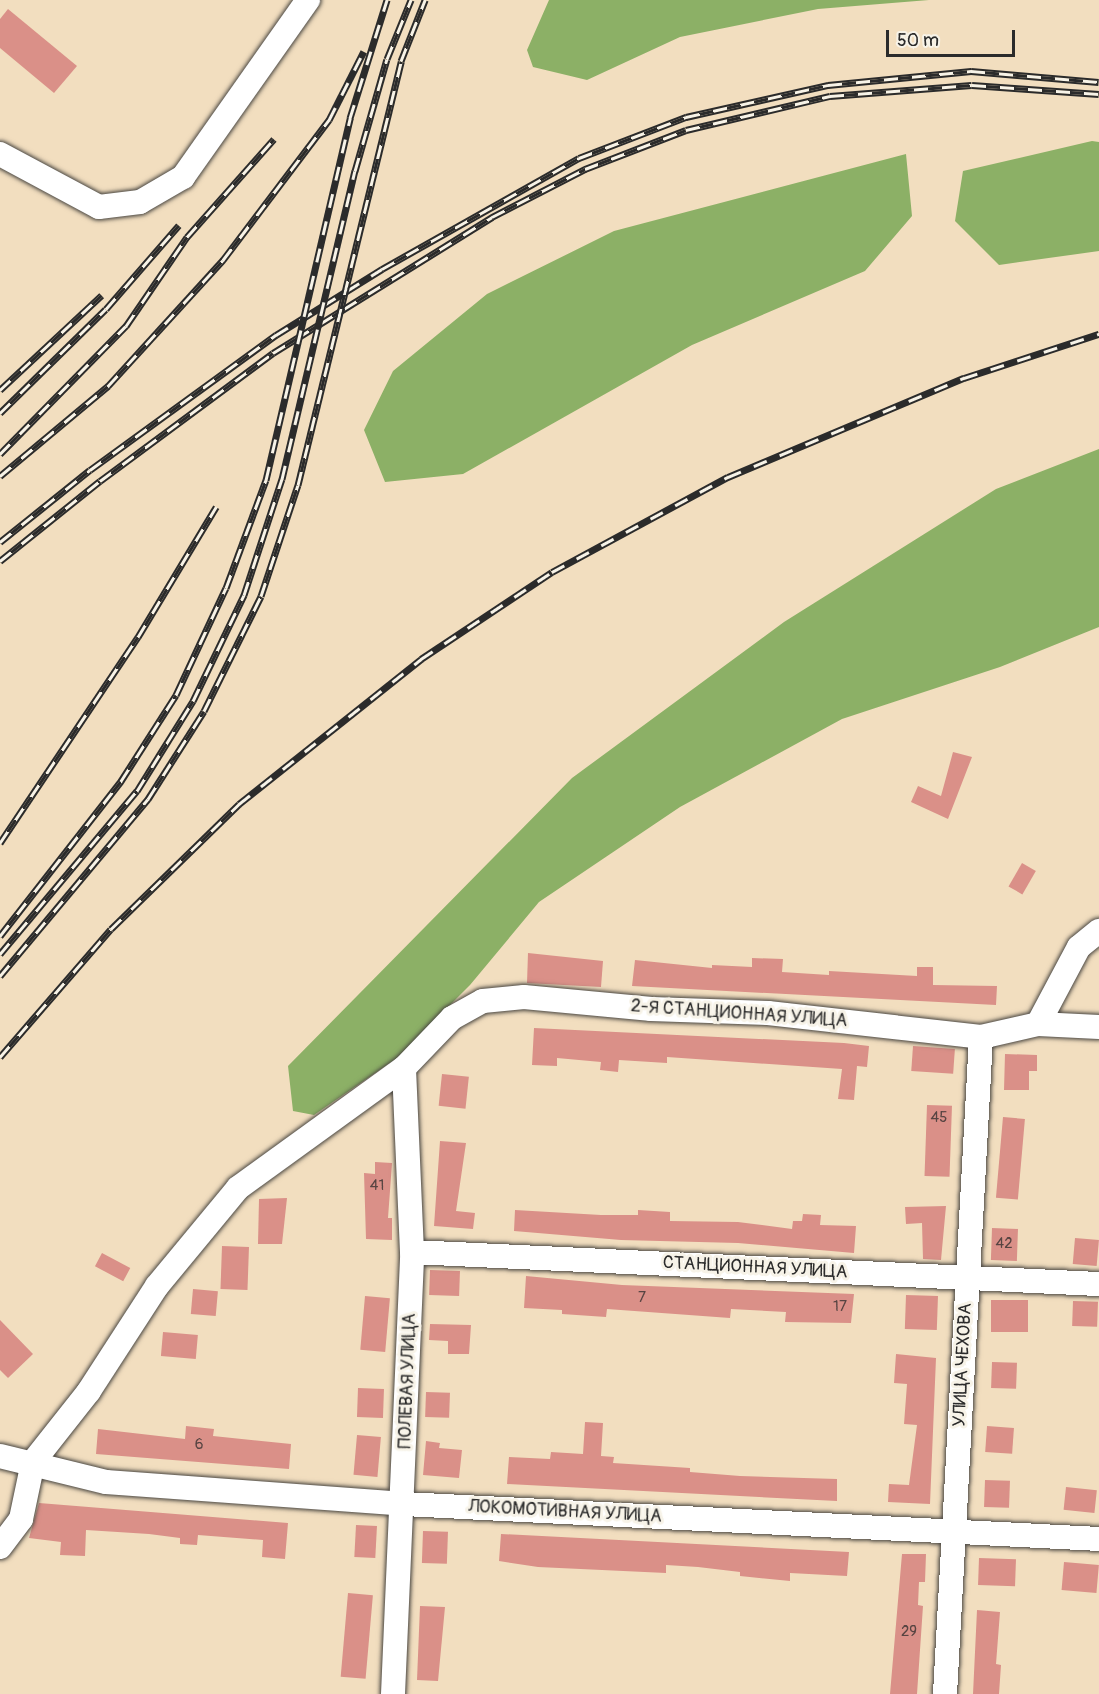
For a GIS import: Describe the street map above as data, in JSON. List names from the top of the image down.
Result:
{
  "streets": {
    "street": [
      "2-Я СТАНЦИОННАЯ УЛИЦА",
      "СТАНЦИОННАЯ УЛИЦА",
      "УЛИЦА ЧЕХОВА",
      "ПОЛЕВАЯ УЛИЦА",
      "ЛОКОМОТИВНАЯ УЛИЦА"
    ]
  },
  "crossings": [
    ["2-Я СТАНЦИОННАЯ УЛИЦА", "УЛИЦА ЧЕХОВА"],
    ["2-Я СТАНЦИОННАЯ УЛИЦА", "ПОЛЕВАЯ УЛИЦА"],
    ["2-Я СТАНЦИОННАЯ УЛИЦА", "ЛОКОМОТИВНАЯ УЛИЦА"],
    ["СТАНЦИОННАЯ УЛИЦА", "УЛИЦА ЧЕХОВА"],
    ["СТАНЦИОННАЯ УЛИЦА", "ПОЛЕВАЯ УЛИЦА"],
    ["УЛИЦА ЧЕХОВА", "ЛОКОМОТИВНАЯ УЛИЦА"],
    ["ПОЛЕВАЯ УЛИЦА", "ЛОКОМОТИВНАЯ УЛИЦА"]
  ],
  "house_numbers": [
    "45",
    "41",
    "42",
    "7",
    "17",
    "6",
    "29"
  ],
  "scale_bar": "50 m"
}
